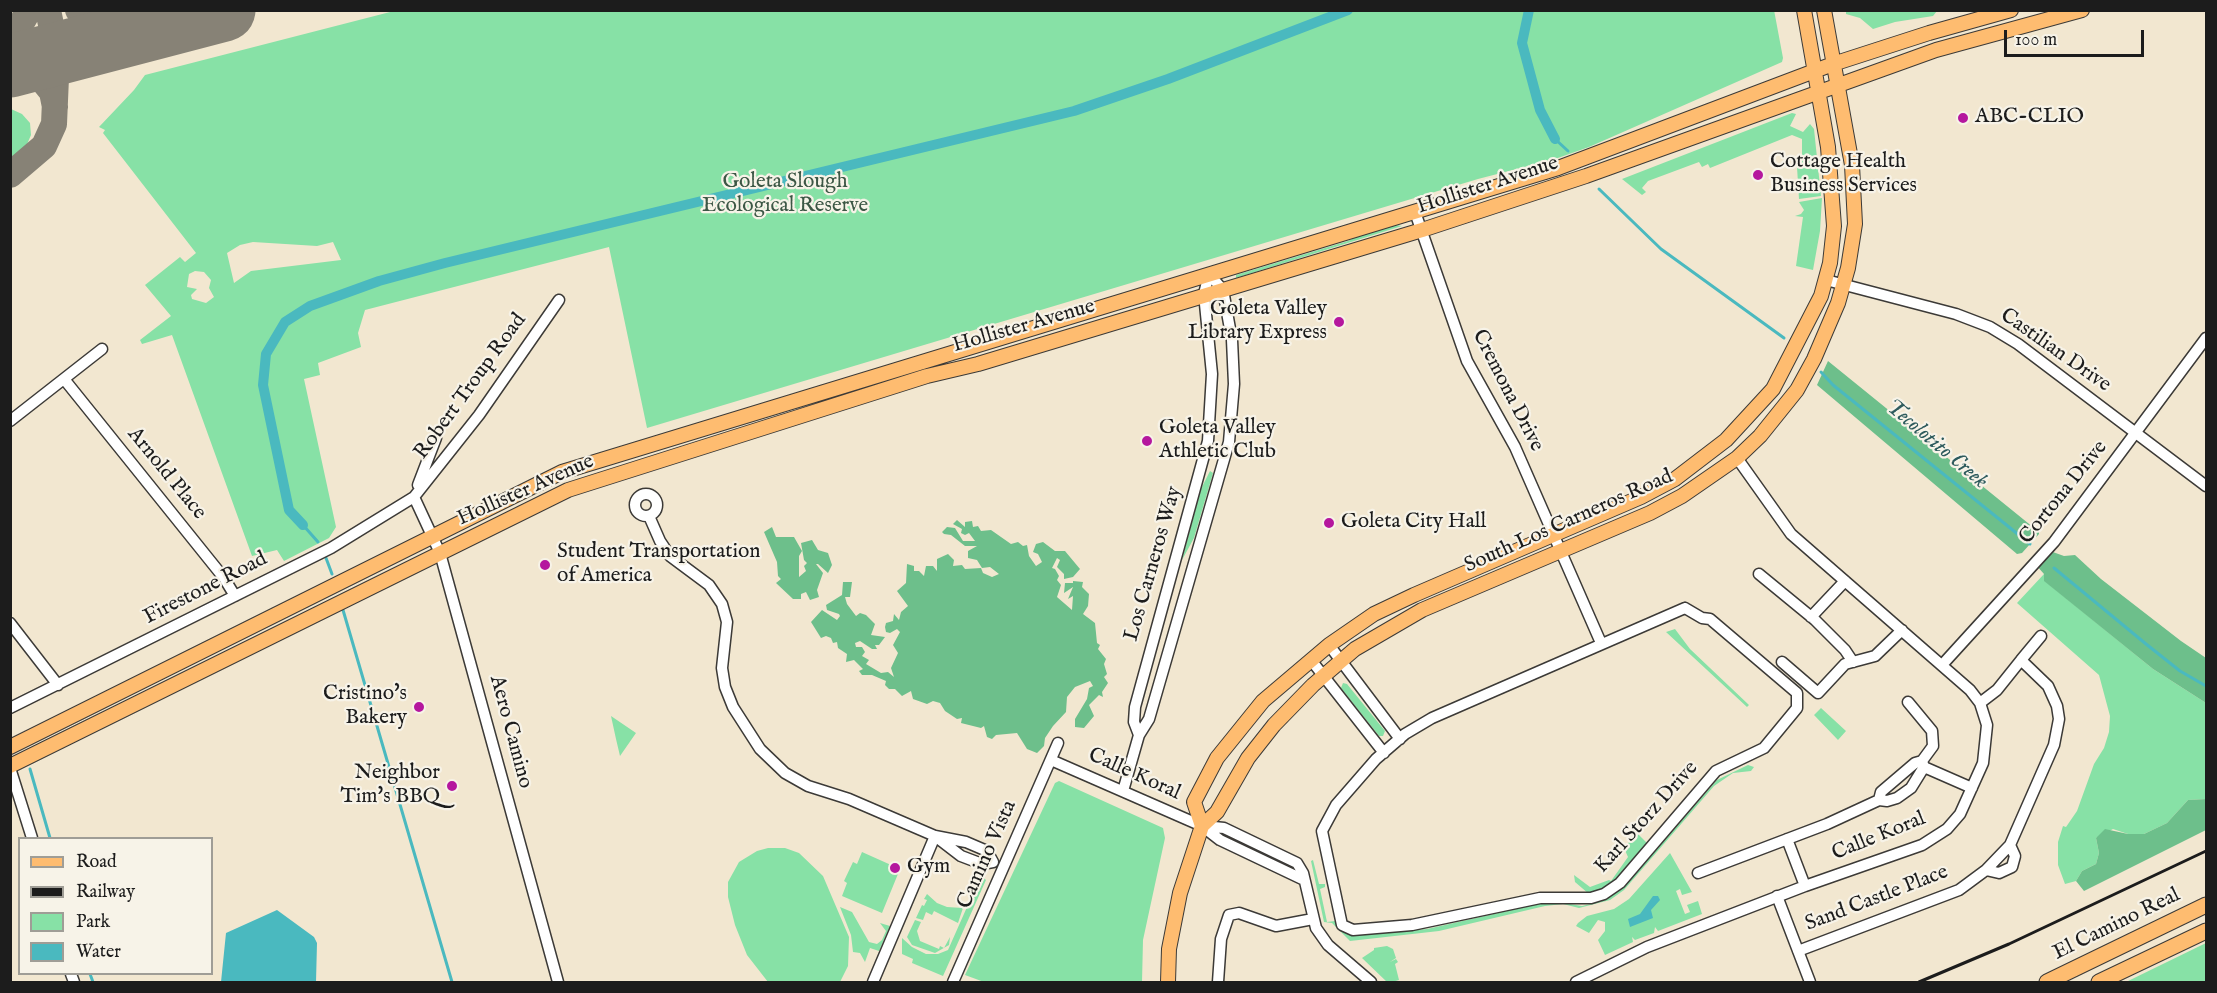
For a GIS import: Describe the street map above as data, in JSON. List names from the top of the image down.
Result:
{
  "streets": {
    "highway": ["El Camino Real"],
    "main road": ["Hollister Avenue", "South Los Carneros Road"],
    "street": [
      "Castilian Drive",
      "Robert Troup Road",
      "Cremona Drive",
      "Arnold Place",
      "Cortona Drive",
      "Los Carneros Way",
      "Firestone Road",
      "Aero Camino",
      "Calle Koral",
      "Karl Storz Drive",
      "Camino Vista",
      "Sand Castle Place"
    ]
  },
  "crossings": [
    ["Hollister Avenue", "Cremona Drive"],
    ["Hollister Avenue", "South Los Carneros Road"],
    ["Hollister Avenue", "Los Carneros Way"],
    ["Hollister Avenue", "Aero Camino"],
    ["Castilian Drive", "Cortona Drive"],
    ["Castilian Drive", "South Los Carneros Road"],
    ["Robert Troup Road", "Firestone Road"],
    ["Robert Troup Road", "Aero Camino"],
    ["Cremona Drive", "South Los Carneros Road"],
    ["Cremona Drive", "Karl Storz Drive"],
    ["Arnold Place", "Firestone Road"],
    ["South Los Carneros Road", "Calle Koral"],
    ["Los Carneros Way", "Calle Koral"],
    ["Firestone Road", "Aero Camino"],
    ["Calle Koral", "Camino Vista"],
    ["Calle Koral", "Sand Castle Place"]
  ],
  "water": ["Tecolotito Creek"],
  "parks": ["Goleta Slough Ecological Reserve"],
  "places": [
    "ABC-CLIO",
    "Cottage Health Business Services",
    "Goleta Valley Library Express",
    "Goleta Valley Athletic Club",
    "Goleta City Hall",
    "Student Transportation of America",
    "Cristino's Bakery",
    "Neighbor Tim's BBQ",
    "Gym"
  ],
  "legend": [
    "Road",
    "Railway",
    "Park",
    "Water"
  ],
  "scale_bar": "100 m"
}
